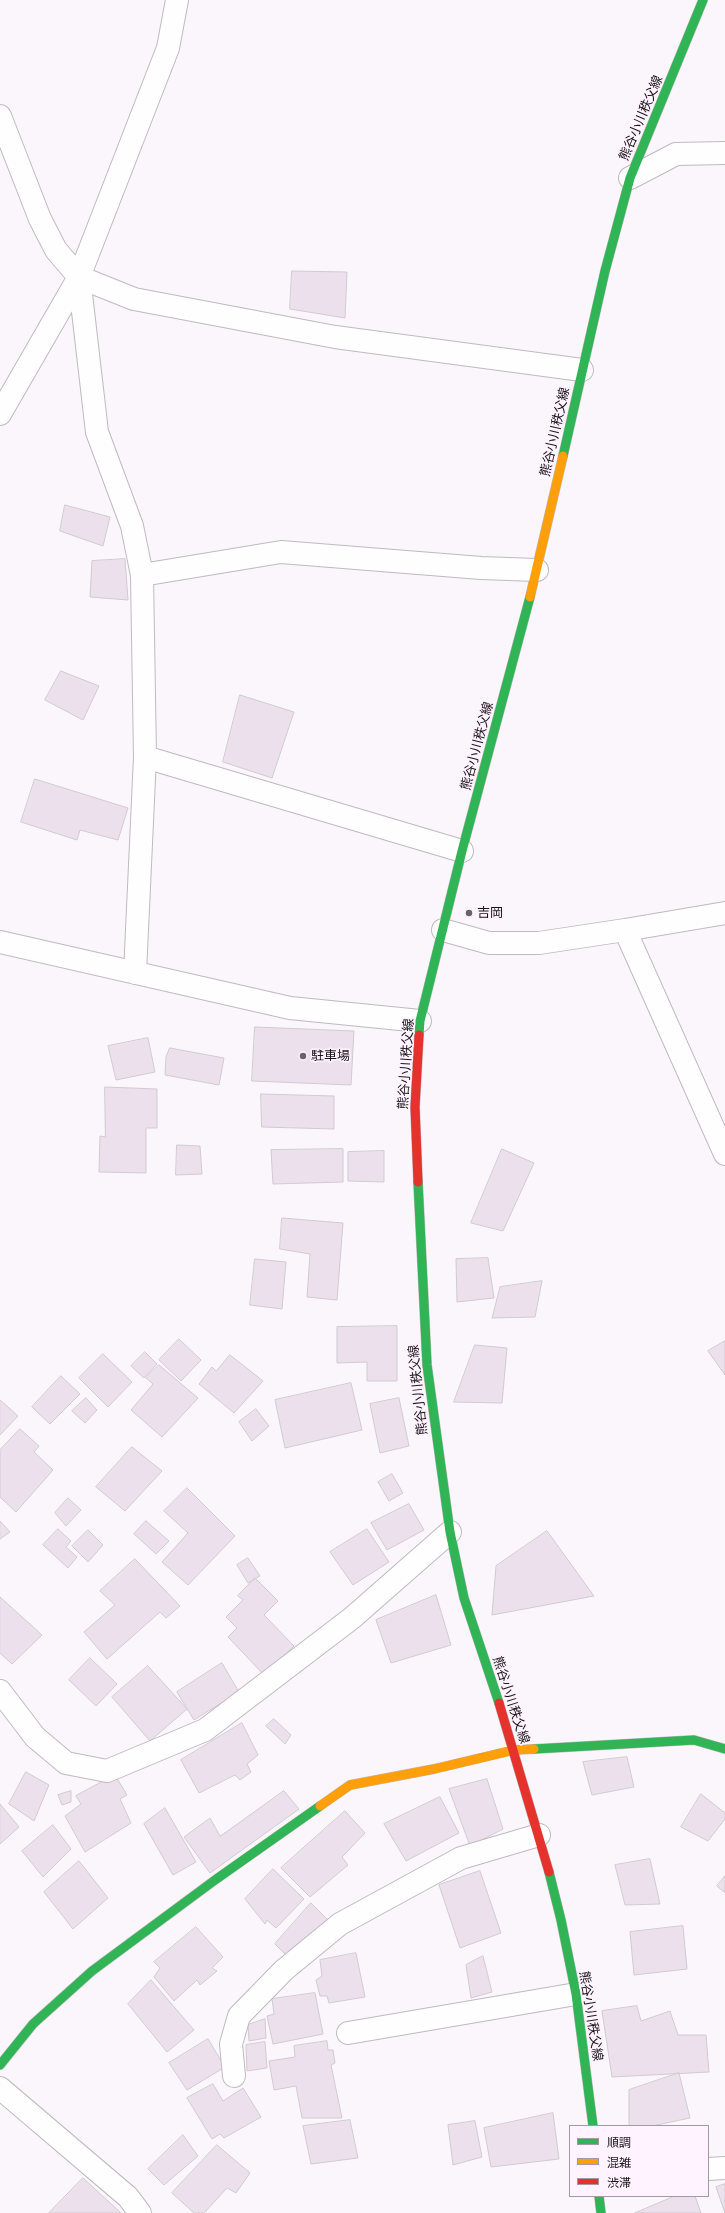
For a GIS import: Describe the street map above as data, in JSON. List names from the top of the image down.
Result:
{
  "streets": {
    "main road": ["熊谷小川秩父線"]
  },
  "places": ["吉岡", "駐車場"],
  "legend": ["順調", "混雑", "渋滞"]
}
